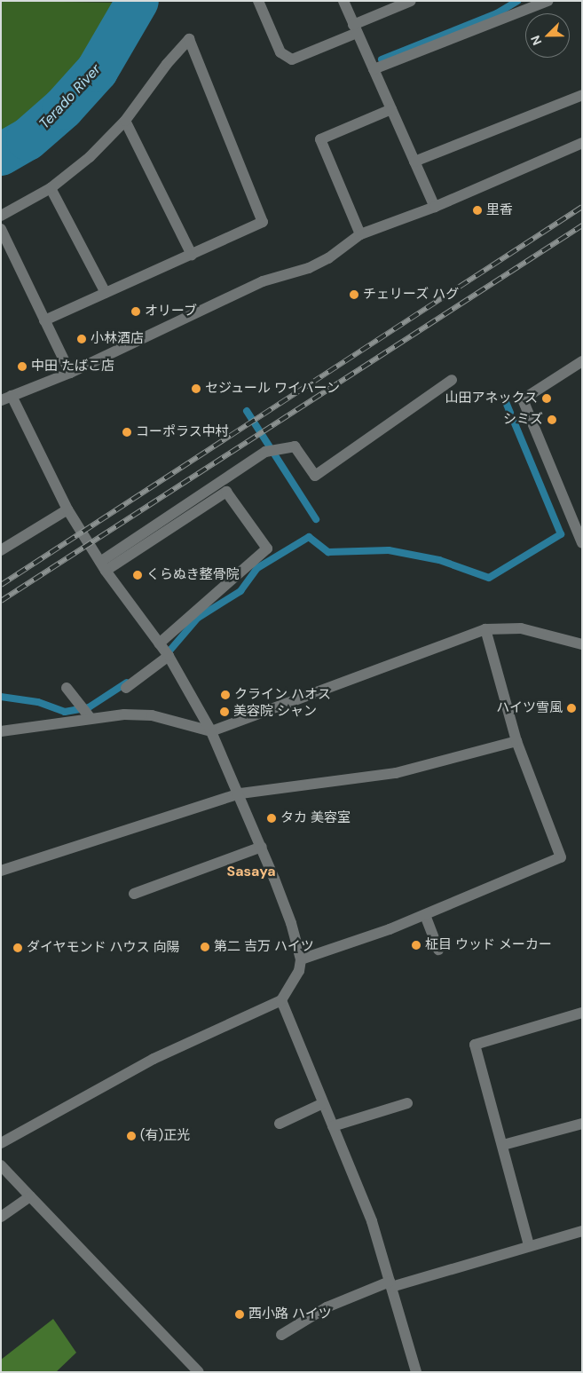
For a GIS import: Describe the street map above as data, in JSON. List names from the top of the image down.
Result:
{
  "districts": ["Sasaya"],
  "water": ["Terado River"],
  "places": [
    "里香",
    "チェリーズ ハグ",
    "オリーブ",
    "小林酒店",
    "中田 たばこ店",
    "セジュール ワイバーン",
    "山田アネックス",
    "シミズ",
    "コーポラス中村",
    "くらぬき整骨院",
    "クライン ハオス",
    "ハイツ雪風",
    "美容院 シャン",
    "タカ 美容室",
    "柾目 ウッド メーカー",
    "第二 吉万 ハイツ",
    "ダイヤモンド ハウス 向陽",
    "(有)正光",
    "西小路 ハイツ"
  ],
  "north": "bottom left"
}
